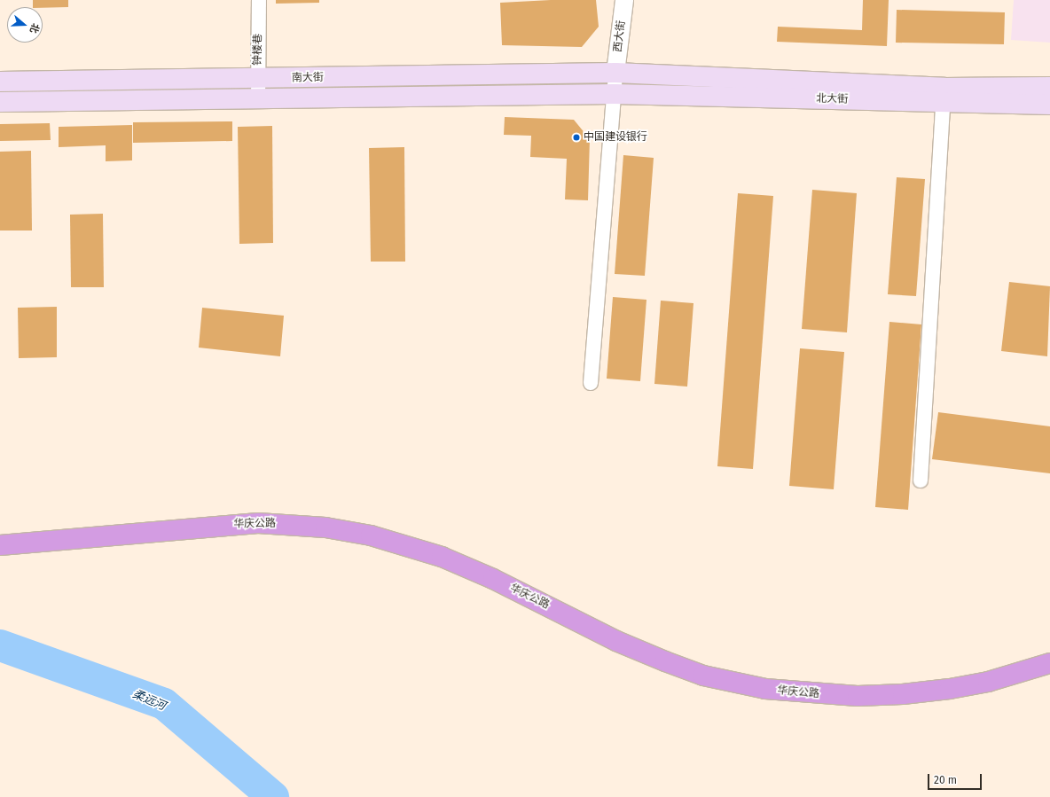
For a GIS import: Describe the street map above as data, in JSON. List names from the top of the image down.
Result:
{
  "streets": {
    "highway": ["华庆公路"],
    "main road": ["南大街", "北大街"],
    "street": ["西大街", "钟楼巷"]
  },
  "crossings": [
    ["西大街", "南大街"],
    ["西大街", "北大街"],
    ["钟楼巷", "南大街"],
    ["南大街", "北大街"]
  ],
  "water": ["柔远河"],
  "places": ["中国建设银行"],
  "scale_bar": "20 m",
  "north": "right"
}
